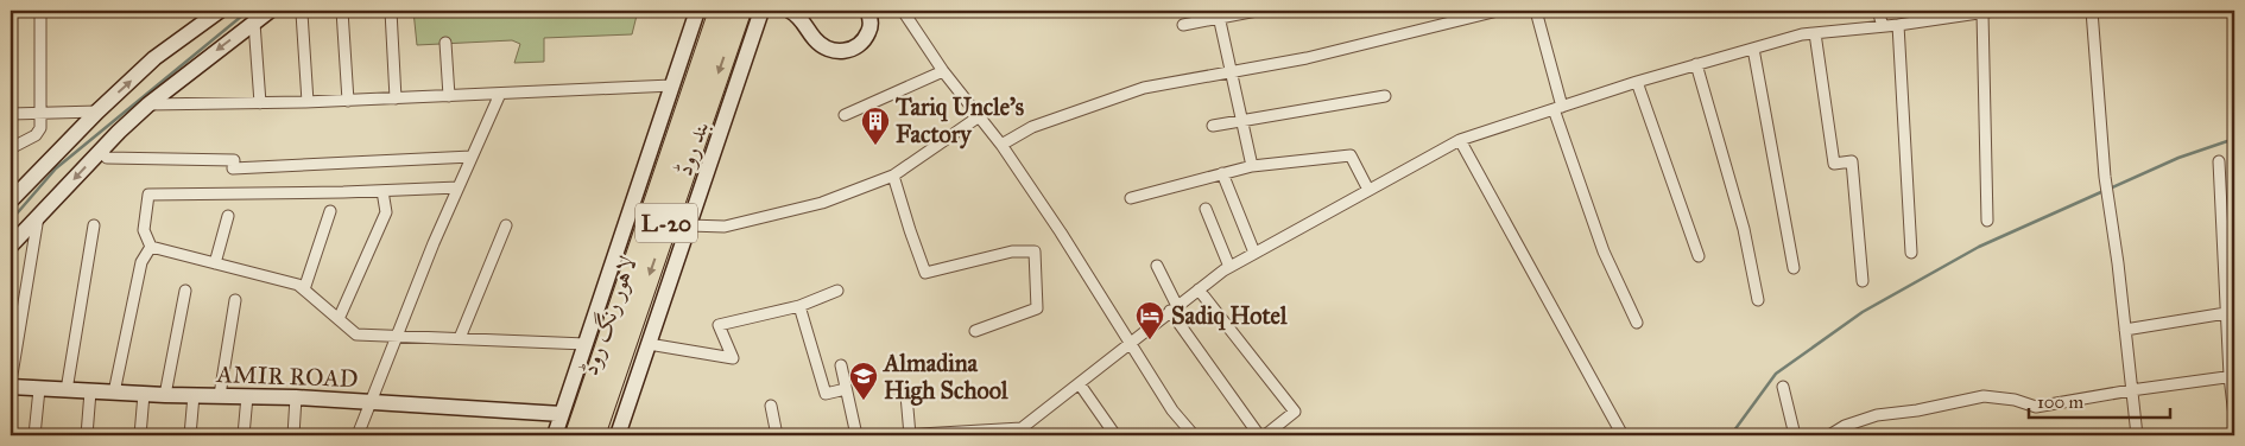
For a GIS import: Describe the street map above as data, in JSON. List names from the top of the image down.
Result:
{
  "streets": {
    "highway": ["L-20", "لاہور رنگ روڈ"],
    "main road": ["بند روڈ", "AMIR ROAD"]
  },
  "crossings": [
    ["بند روڈ", "AMIR ROAD"]
  ],
  "places": {
    "building": ["Tariq Uncle's Factory"],
    "hotel": ["Sadiq Hotel"],
    "school or university": ["Almadina High School"]
  },
  "scale_bar": "100 m"
}
